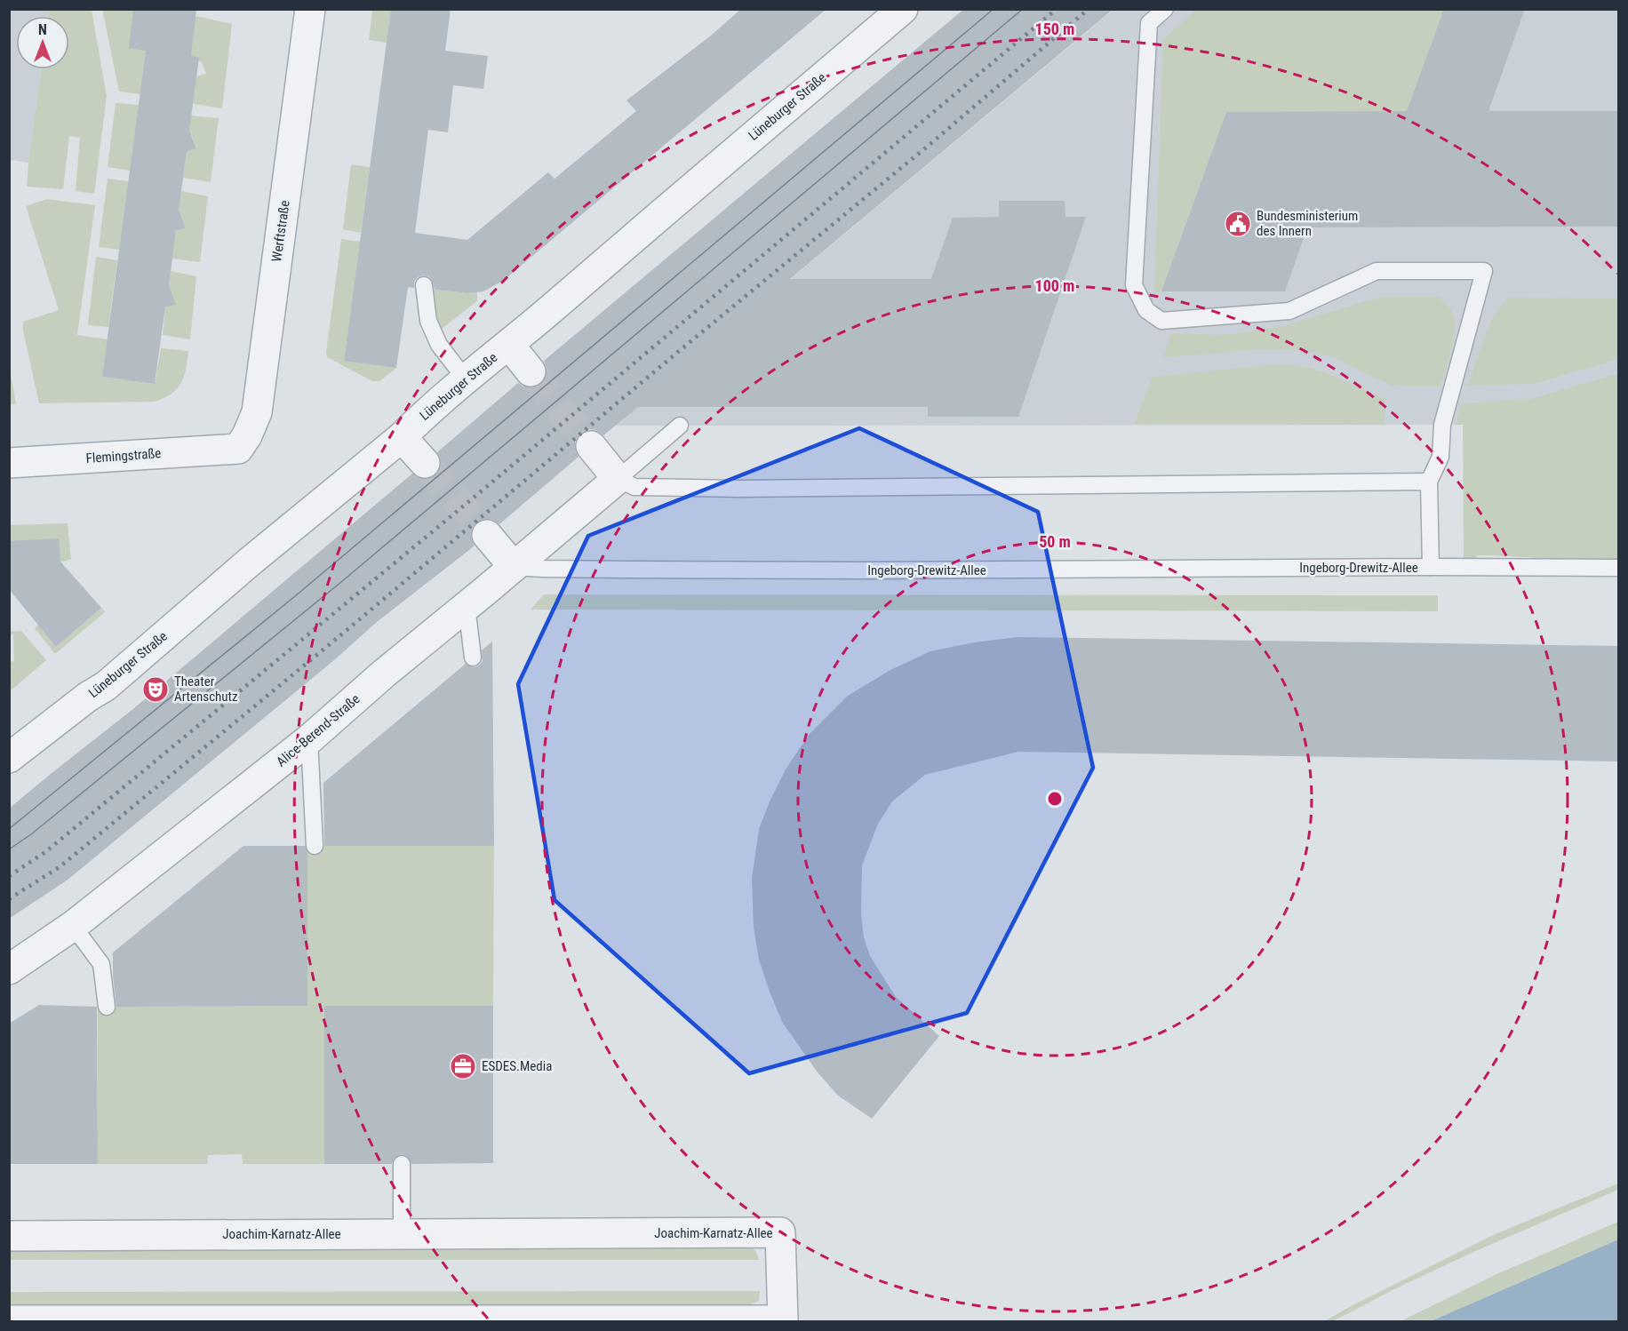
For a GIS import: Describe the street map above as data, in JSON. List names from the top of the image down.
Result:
{
  "streets": {
    "street": [
      "Lüneburger Straße",
      "Werftstraße",
      "Flemingstraße",
      "Alice-Berend-Straße",
      "Joachim-Karnatz-Allee"
    ],
    "lane": ["Ingeborg-Drewitz-Allee"]
  },
  "crossings": [
    ["Werftstraße", "Flemingstraße"],
    ["Ingeborg-Drewitz-Allee", "Alice-Berend-Straße"]
  ],
  "places": {
    "public building": ["Bundesministerium des Innern"],
    "theatre": ["Theater Artenschutz"],
    "office": ["ESDES.Media"]
  },
  "north": "top",
  "rings": ["150 m", "100 m", "50 m"]
}
